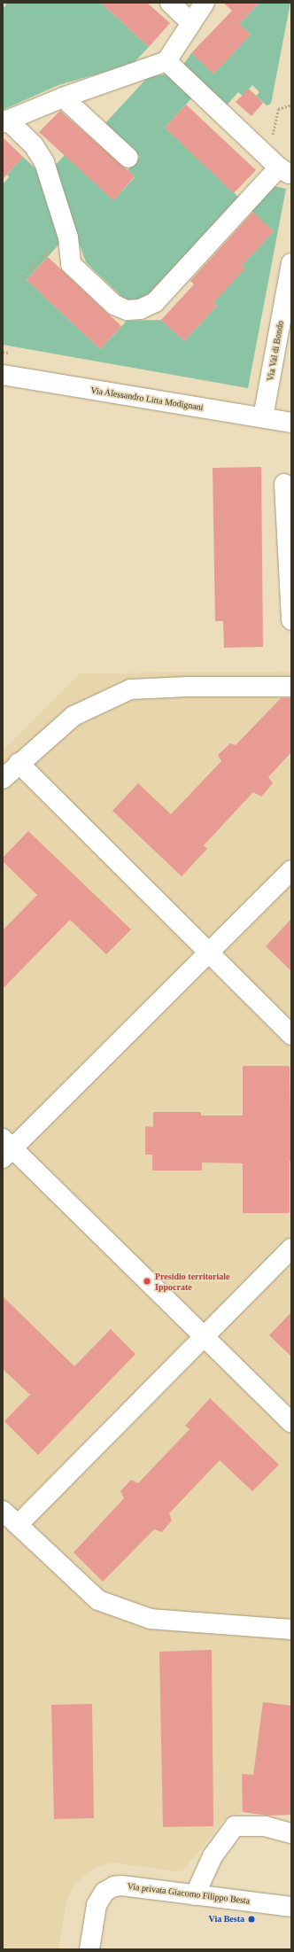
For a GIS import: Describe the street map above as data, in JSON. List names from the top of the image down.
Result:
{
  "streets": {
    "street": ["Via Val di Bondo", "Via Alessandro Litta Modignani", "Via privata Giacomo Filippo Besta"]
  },
  "crossings": [
    ["Via Val di Bondo", "Via Alessandro Litta Modignani"]
  ],
  "places": ["Presidio territoriale Ippocrate", "Via Besta"]
}
